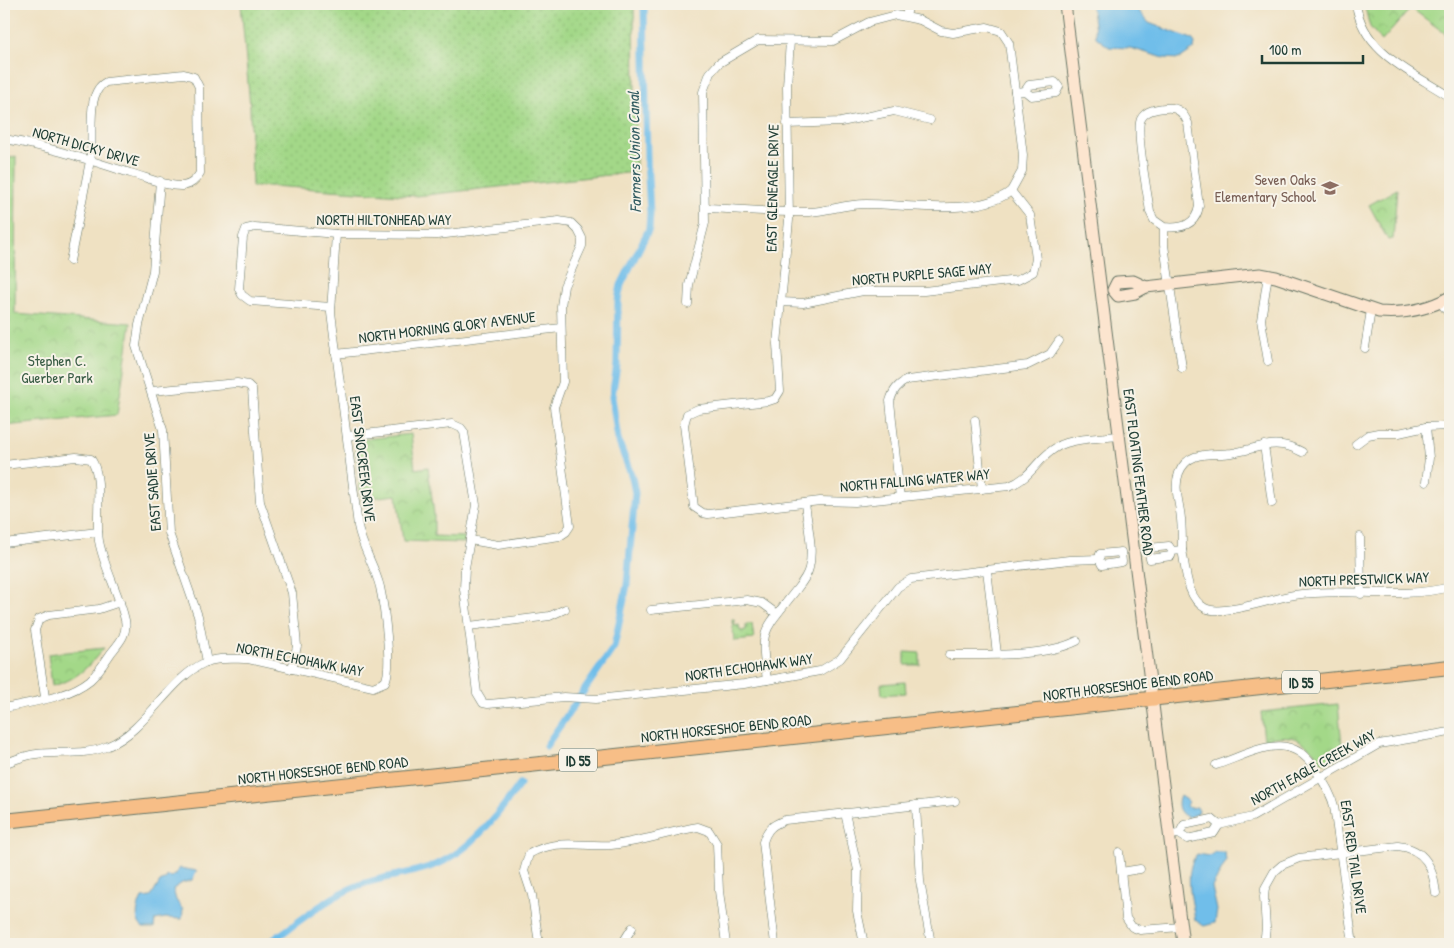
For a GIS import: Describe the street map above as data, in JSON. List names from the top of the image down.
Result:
{
  "streets": {
    "highway": ["ID 55", "NORTH HORSESHOE BEND ROAD"],
    "main road": ["EAST FLOATING FEATHER ROAD"],
    "street": [
      "NORTH DICKY DRIVE",
      "EAST GLENEAGLE DRIVE",
      "NORTH HILTONHEAD WAY",
      "NORTH PURPLE SAGE WAY",
      "NORTH MORNING GLORY AVENUE",
      "EAST SNOCREEK DRIVE",
      "NORTH FALLING WATER WAY",
      "EAST SADIE DRIVE",
      "NORTH PRESTWICK WAY",
      "NORTH ECHOHAWK WAY",
      "NORTH EAGLE CREEK WAY",
      "EAST RED TAIL DRIVE"
    ]
  },
  "crossings": [
    ["NORTH DICKY DRIVE", "EAST SADIE DRIVE"],
    ["EAST GLENEAGLE DRIVE", "NORTH PURPLE SAGE WAY"],
    ["EAST GLENEAGLE DRIVE", "NORTH FALLING WATER WAY"],
    ["NORTH HILTONHEAD WAY", "NORTH MORNING GLORY AVENUE"],
    ["NORTH HILTONHEAD WAY", "EAST SNOCREEK DRIVE"],
    ["NORTH MORNING GLORY AVENUE", "EAST SNOCREEK DRIVE"],
    ["EAST SNOCREEK DRIVE", "NORTH ECHOHAWK WAY"],
    ["EAST FLOATING FEATHER ROAD", "NORTH FALLING WATER WAY"],
    ["EAST FLOATING FEATHER ROAD", "NORTH ECHOHAWK WAY"],
    ["EAST FLOATING FEATHER ROAD", "NORTH HORSESHOE BEND ROAD"],
    ["EAST FLOATING FEATHER ROAD", "NORTH EAGLE CREEK WAY"],
    ["EAST SADIE DRIVE", "NORTH ECHOHAWK WAY"],
    ["NORTH EAGLE CREEK WAY", "EAST RED TAIL DRIVE"]
  ],
  "water": ["Farmers Union Canal"],
  "parks": ["Stephen C. Guerber Park"],
  "places": {
    "school or university": ["Seven Oaks Elementary School"]
  },
  "scale_bar": "100 m"
}
